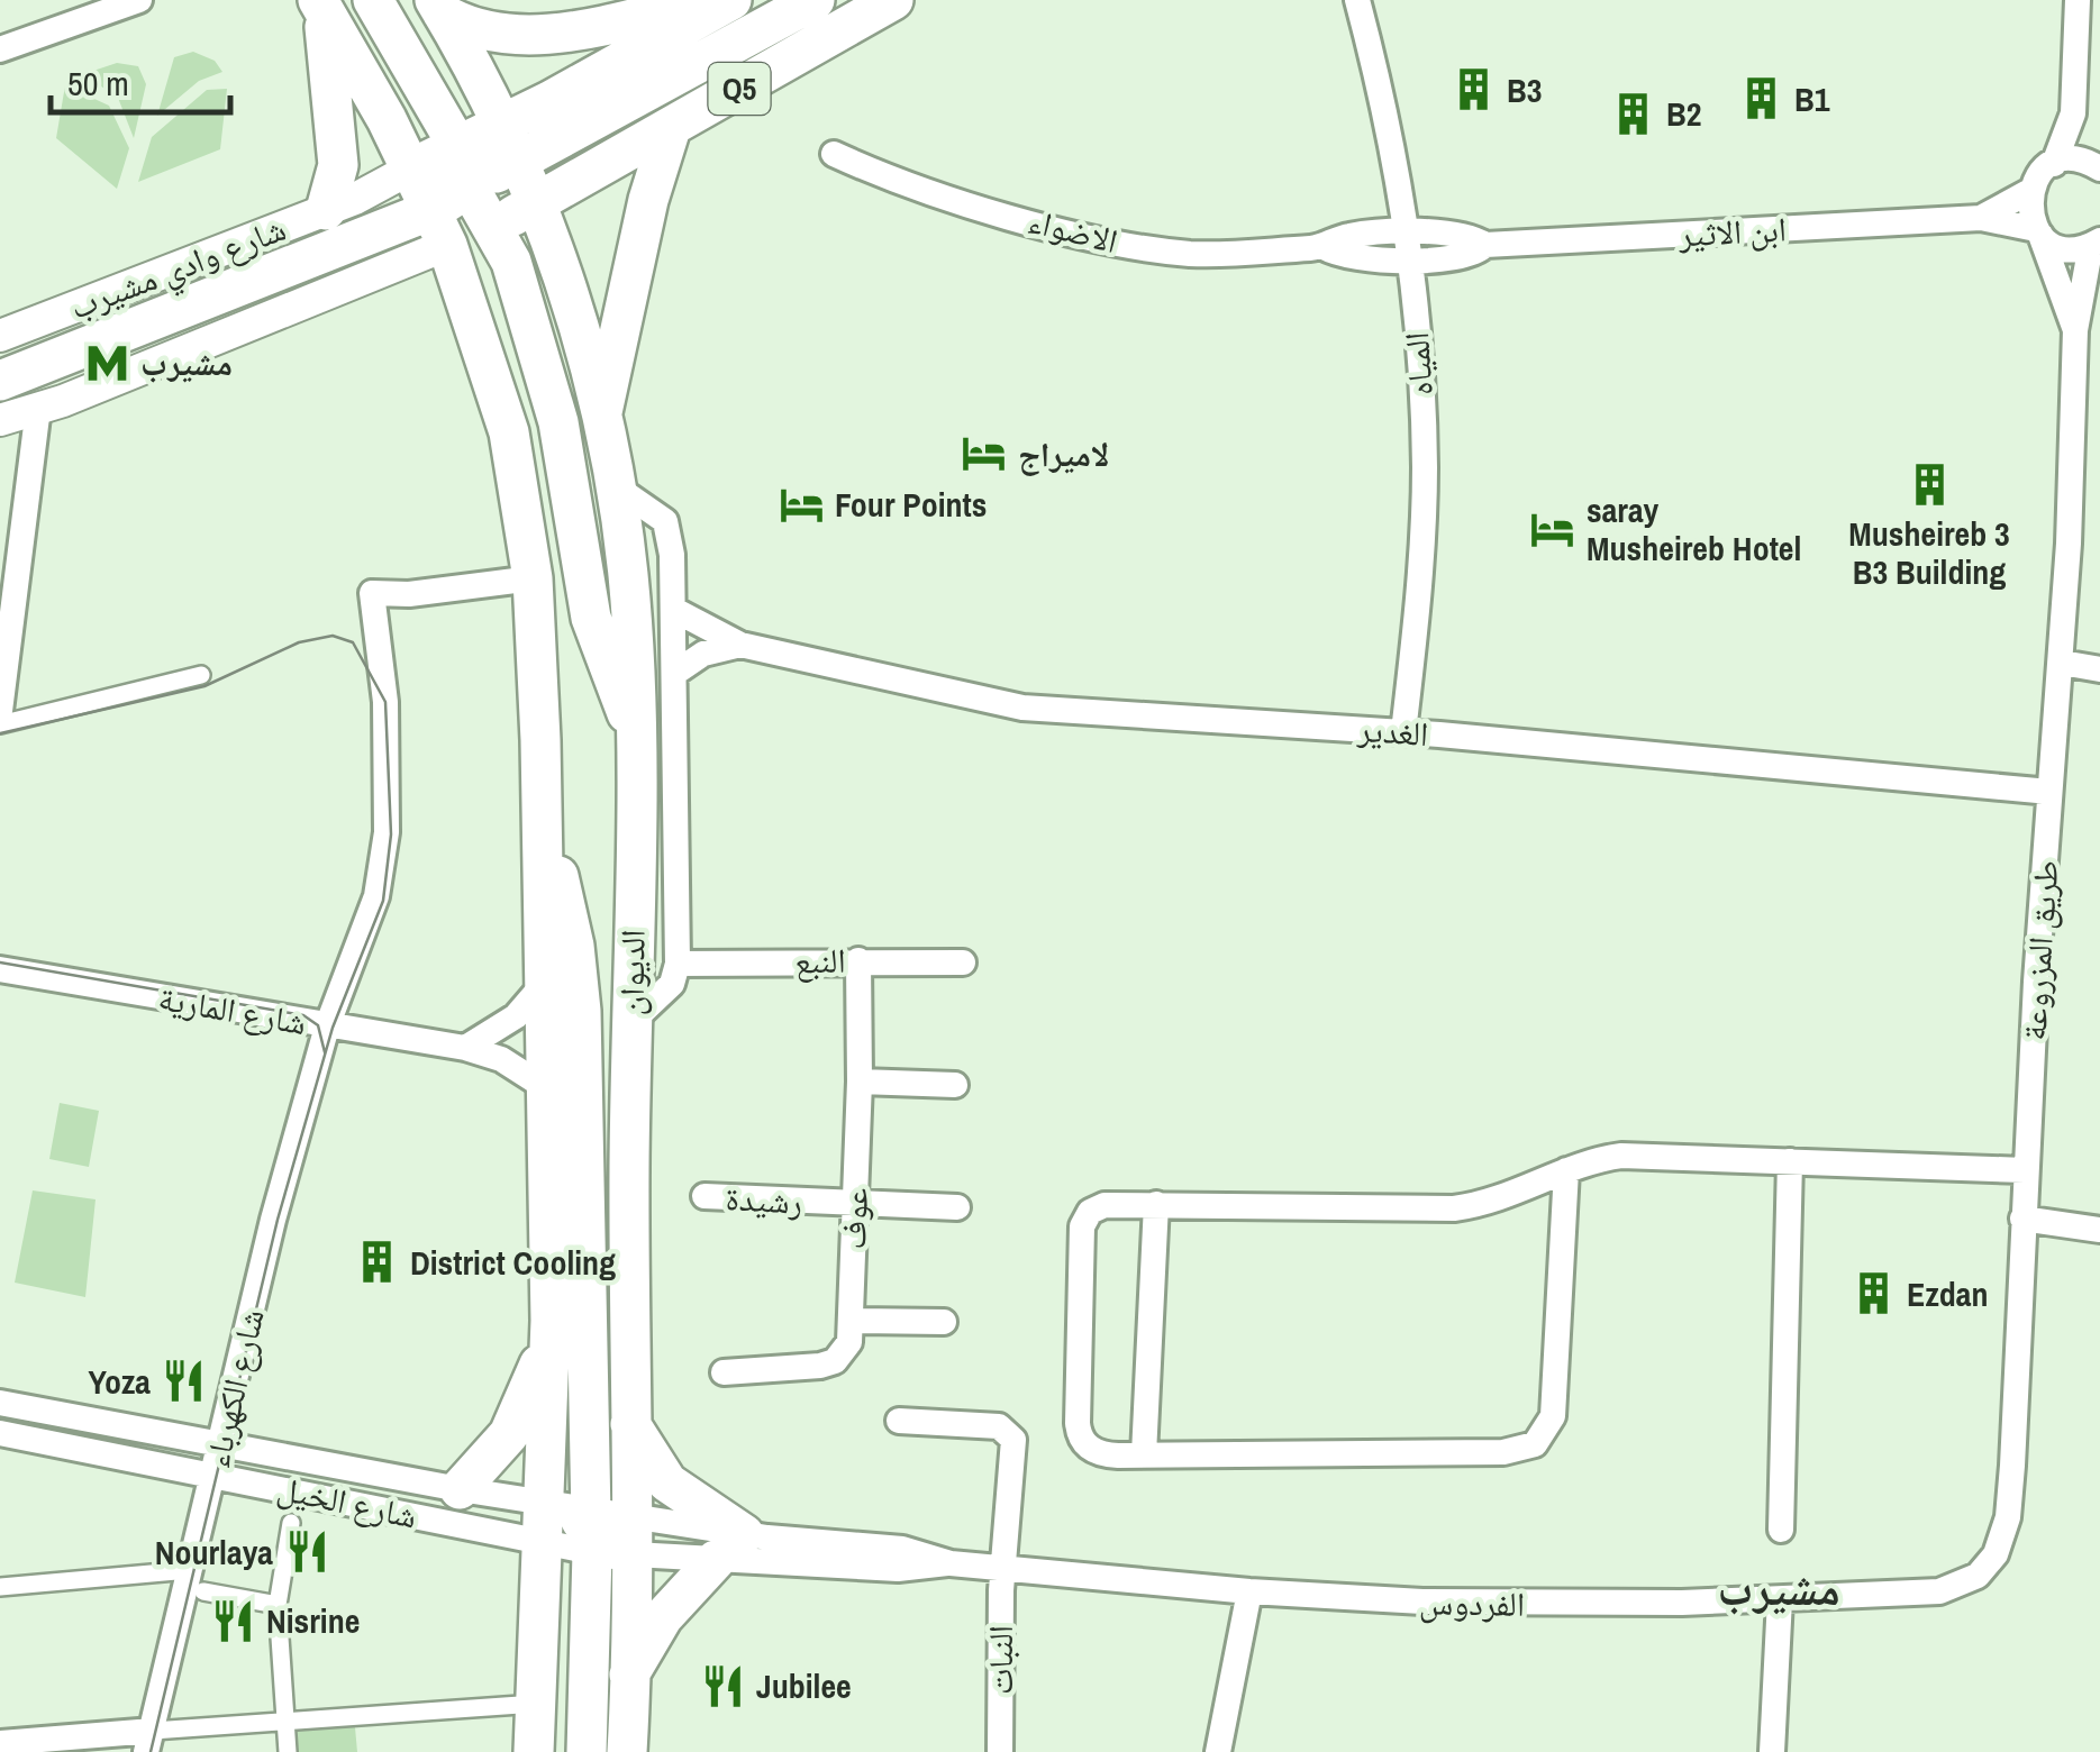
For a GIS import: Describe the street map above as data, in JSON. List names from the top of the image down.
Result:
{
  "streets": {
    "main road": ["Q5", "الديوان"],
    "street": [
      "الاضواء",
      "ابن الاثير",
      "شارع وادي مشيرب",
      "المياه",
      "الغدير",
      "طريق المزروعة",
      "النبع",
      "شارع المارية",
      "رشيدة",
      "عوف",
      "شارع الكهرباء",
      "شارع الخيل",
      "الفردوس",
      "النبات"
    ]
  },
  "crossings": [
    ["Q5", "الديوان"],
    ["الاضواء", "ابن الاثير"],
    ["الاضواء", "المياه"],
    ["ابن الاثير", "المياه"],
    ["ابن الاثير", "طريق المزروعة"],
    ["المياه", "الغدير"],
    ["الغدير", "طريق المزروعة"],
    ["طريق المزروعة", "الفردوس"],
    ["النبع", "عوف"],
    ["الديوان", "شارع الخيل"],
    ["الديوان", "الفردوس"],
    ["شارع المارية", "شارع الكهرباء"],
    ["رشيدة", "عوف"],
    ["شارع الكهرباء", "شارع الخيل"],
    ["شارع الخيل", "الفردوس"],
    ["الفردوس", "النبات"]
  ],
  "districts": ["مشيرب"],
  "places": {
    "building": [
      "B3",
      "B1",
      "B2",
      "Musheireb 3 B3 Building",
      "District Cooling",
      "Ezdan"
    ],
    "metro station": ["مشيرب"],
    "hotel": ["لاميراج", "Four Points", "saray Musheireb Hotel"],
    "restaurant": [
      "Yoza",
      "Nourlaya",
      "Nisrine",
      "Jubilee"
    ]
  },
  "scale_bar": "50 m"
}
